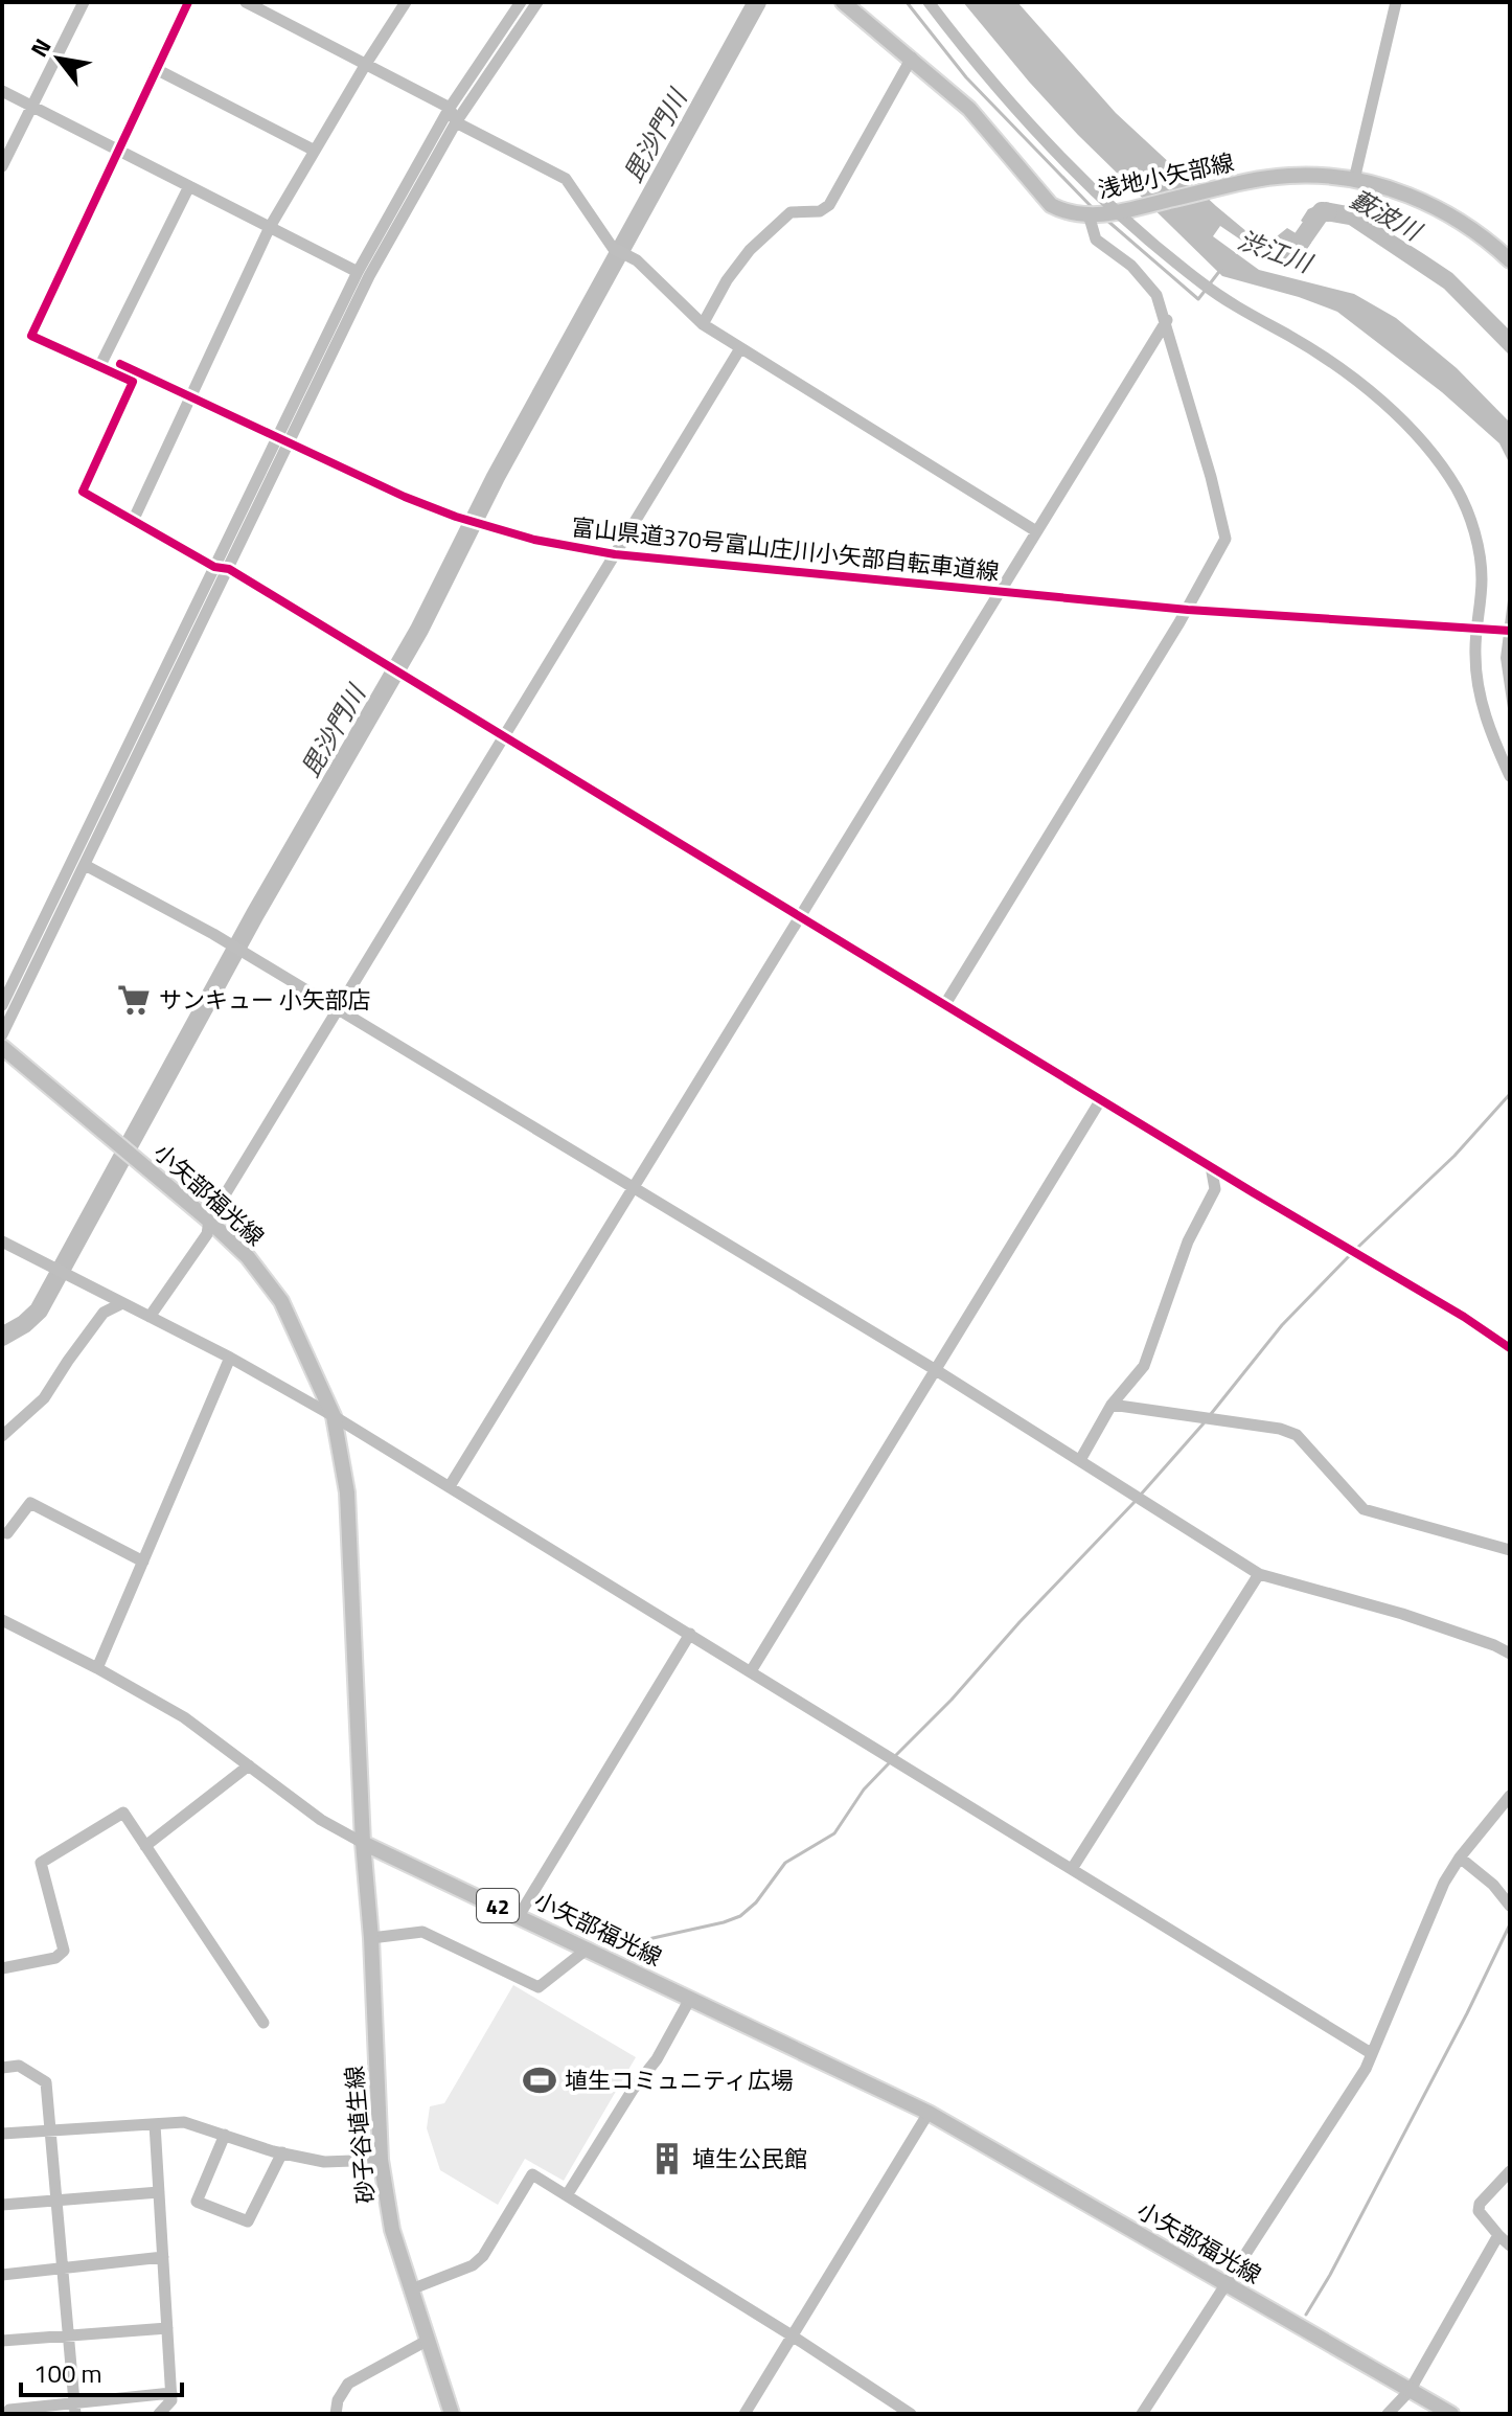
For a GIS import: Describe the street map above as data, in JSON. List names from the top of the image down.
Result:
{
  "streets": {
    "main road": [
      "浅地小矢部線",
      "小矢部福光線",
      "42",
      "砂子谷埴生線"
    ],
    "cycle path": ["富山県道370号富山庄川小矢部自転車道線"]
  },
  "crossings": [
    ["小矢部福光線", "砂子谷埴生線"]
  ],
  "water": ["毘沙門川", "藪波川", "渋江川"],
  "places": {
    "supermarket": ["サンキュー 小矢部店"],
    "sports": ["埴生コミュニティ広場"],
    "building": ["埴生公民館"]
  },
  "scale_bar": "100 m",
  "north": "top left"
}
